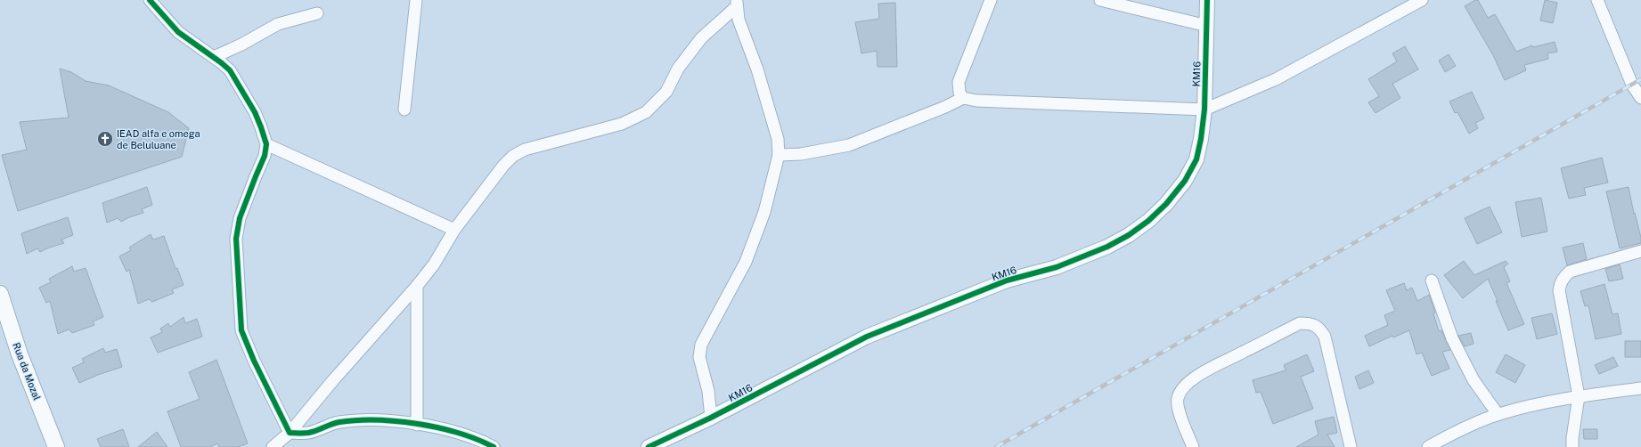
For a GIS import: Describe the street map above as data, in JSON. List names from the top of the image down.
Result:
{
  "streets": {
    "main road": ["Rua da Mozal"],
    "street": ["KM16"]
  },
  "places": {
    "church": ["IEAD alfa e omega de Beluluane"]
  }
}
